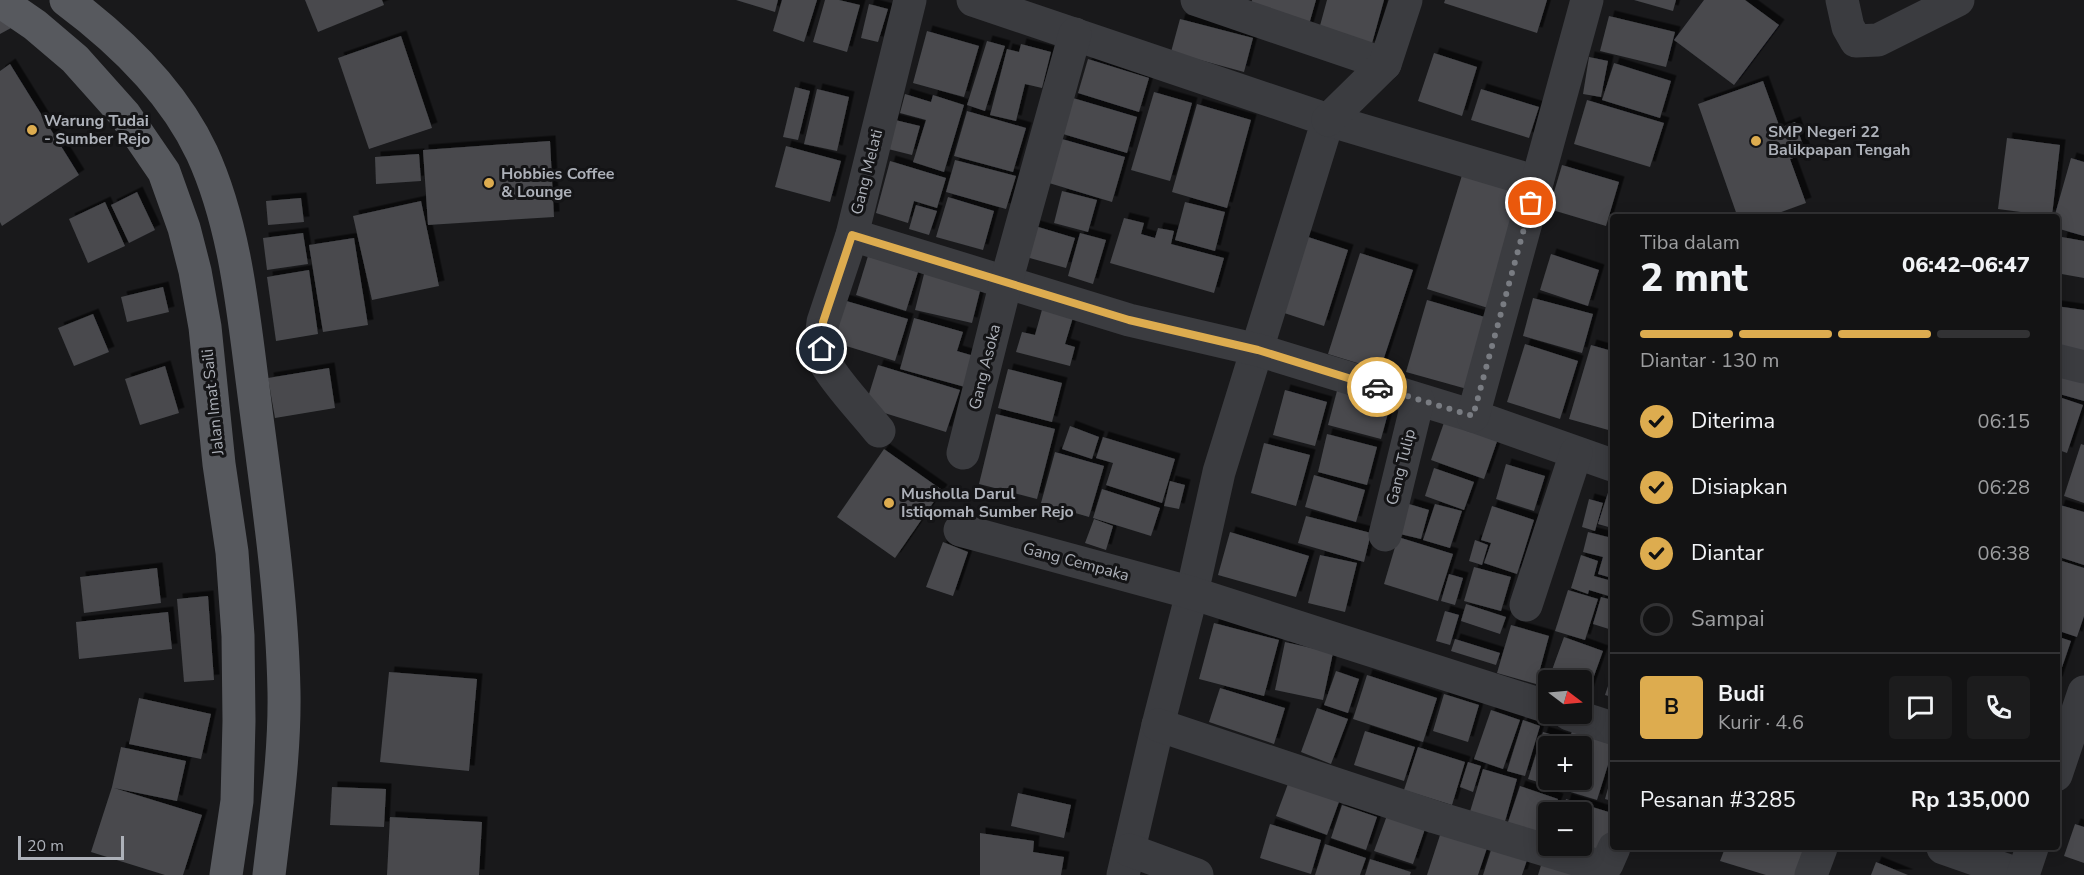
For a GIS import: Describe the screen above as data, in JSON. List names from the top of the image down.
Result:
{
  "streets": {
    "main road": ["Jalan Imat Saili"],
    "street": [
      "Gang Melati",
      "Gang Asoka",
      "Gang Tulip",
      "Gang Cempaka"
    ]
  },
  "places": [
    "Warung Tudai - Sumber Rejo",
    "SMP Negeri 22 Balikpapan Tengah",
    "Hobbies Coffee & Lounge",
    "Musholla Darul Istiqomah Sumber Rejo"
  ],
  "scale_bar": "20 m",
  "north": "right",
  "page": {
    "heading": ["2 mnt", "Tiba dalam", "06:42–06:47"],
    "panel": [
      "Budi",
      "Kurir · 4.6",
      "Pesanan #3285",
      "Rp 135,000"
    ],
    "bar": "Diantar · 130 m",
    "list": [
      ["Diterima", "06:15"],
      ["Disiapkan", "06:28"],
      ["Diantar", "06:38"],
      "Sampai"
    ],
    "map_buttons": ["+", "−"],
    "round": "B",
    "scale": "20 m"
  }
}
